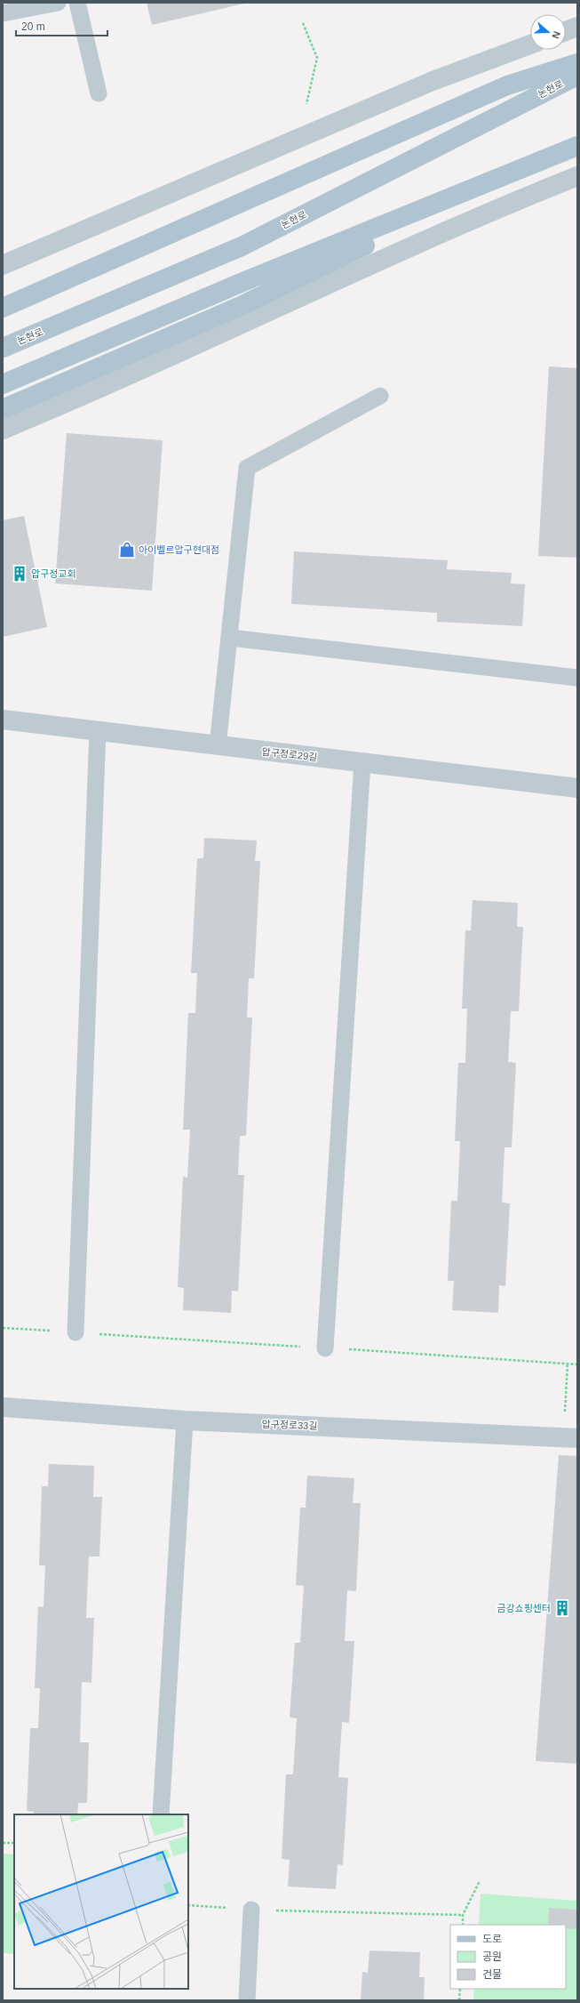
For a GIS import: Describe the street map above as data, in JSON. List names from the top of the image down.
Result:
{
  "streets": {
    "main road": ["논현로"],
    "street": ["압구정로29길", "압구정로33길"]
  },
  "places": {
    "shop": ["아이벨르압구현대점"],
    "building": ["압구정교회", "금강쇼핑센터"]
  },
  "legend": ["도로", "공원", "건물"],
  "scale_bar": "20 m",
  "north": "right"
}
